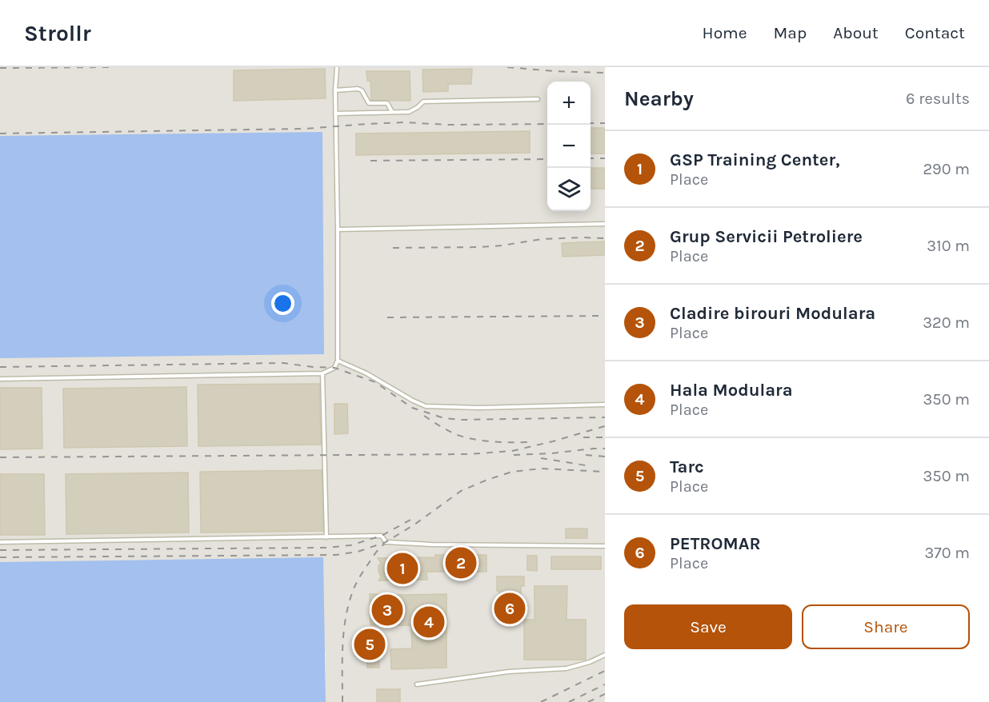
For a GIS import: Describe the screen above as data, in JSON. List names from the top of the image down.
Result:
{
  "page": {
    "header": "Strollr",
    "nav": [
      "Home",
      "Map",
      "About",
      "Contact"
    ],
    "heading": ["Nearby", "6 results"],
    "map_buttons": ["+", "−"],
    "list": [
      {
        "mark": "1",
        "name": "GSP Training Center,",
        "note": "Place",
        "value": "290 m"
      },
      {
        "mark": "2",
        "name": "Grup Servicii Petroliere",
        "note": "Place",
        "value": "310 m"
      },
      {
        "mark": "3",
        "name": "Cladire birouri Modulara",
        "note": "Place",
        "value": "320 m"
      },
      {
        "mark": "4",
        "name": "Hala Modulara",
        "note": "Place",
        "value": "350 m"
      },
      {
        "mark": "5",
        "name": "Tarc",
        "note": "Place",
        "value": "350 m"
      },
      {
        "mark": "6",
        "name": "PETROMAR",
        "note": "Place",
        "value": "370 m"
      }
    ],
    "pins": [
      "2",
      "1",
      "6",
      "3",
      "4",
      "5"
    ],
    "buttons": ["Save", "Share"]
  }
}
